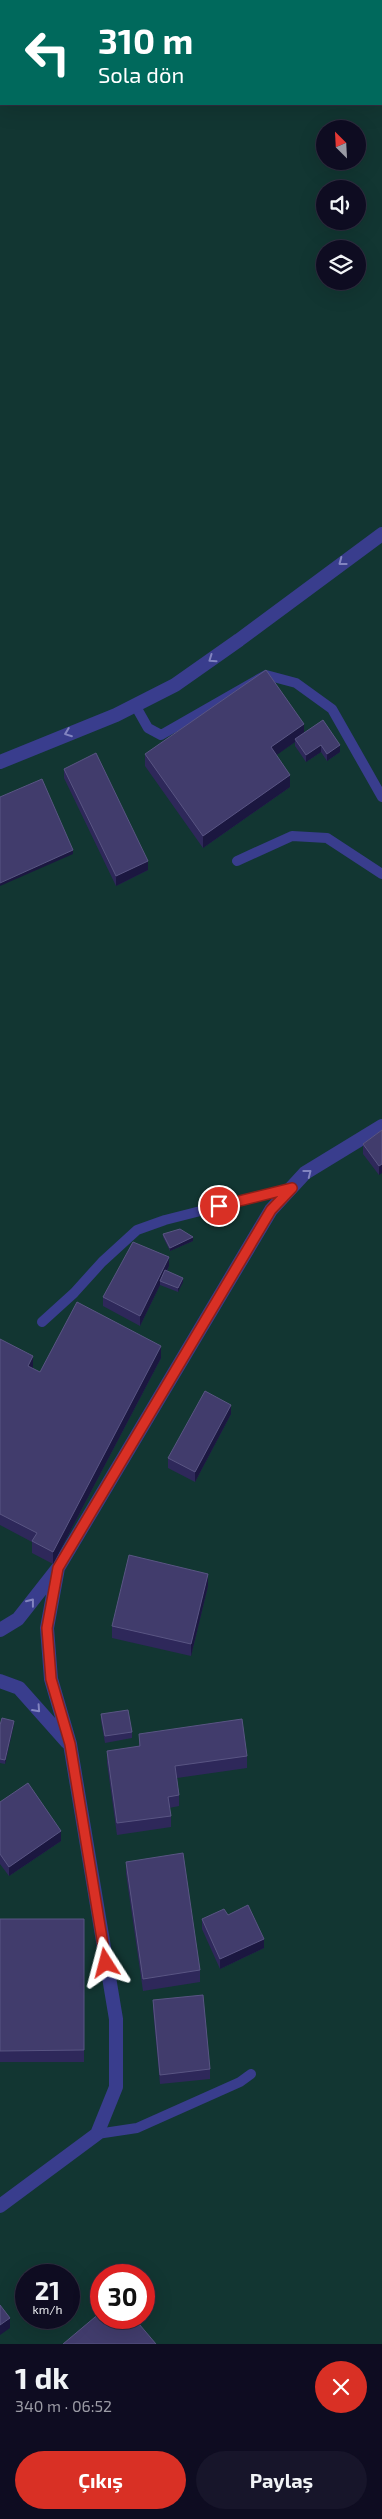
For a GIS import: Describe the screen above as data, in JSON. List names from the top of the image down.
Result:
{
  "north": "top left",
  "page": {
    "turn": ["310 m", "Sola dön"],
    "speed": "21 km/h",
    "limit": "30",
    "heading": ["1 dk", "340 m · 06:52"],
    "buttons": ["Çıkış", "Paylaş"]
  }
}
